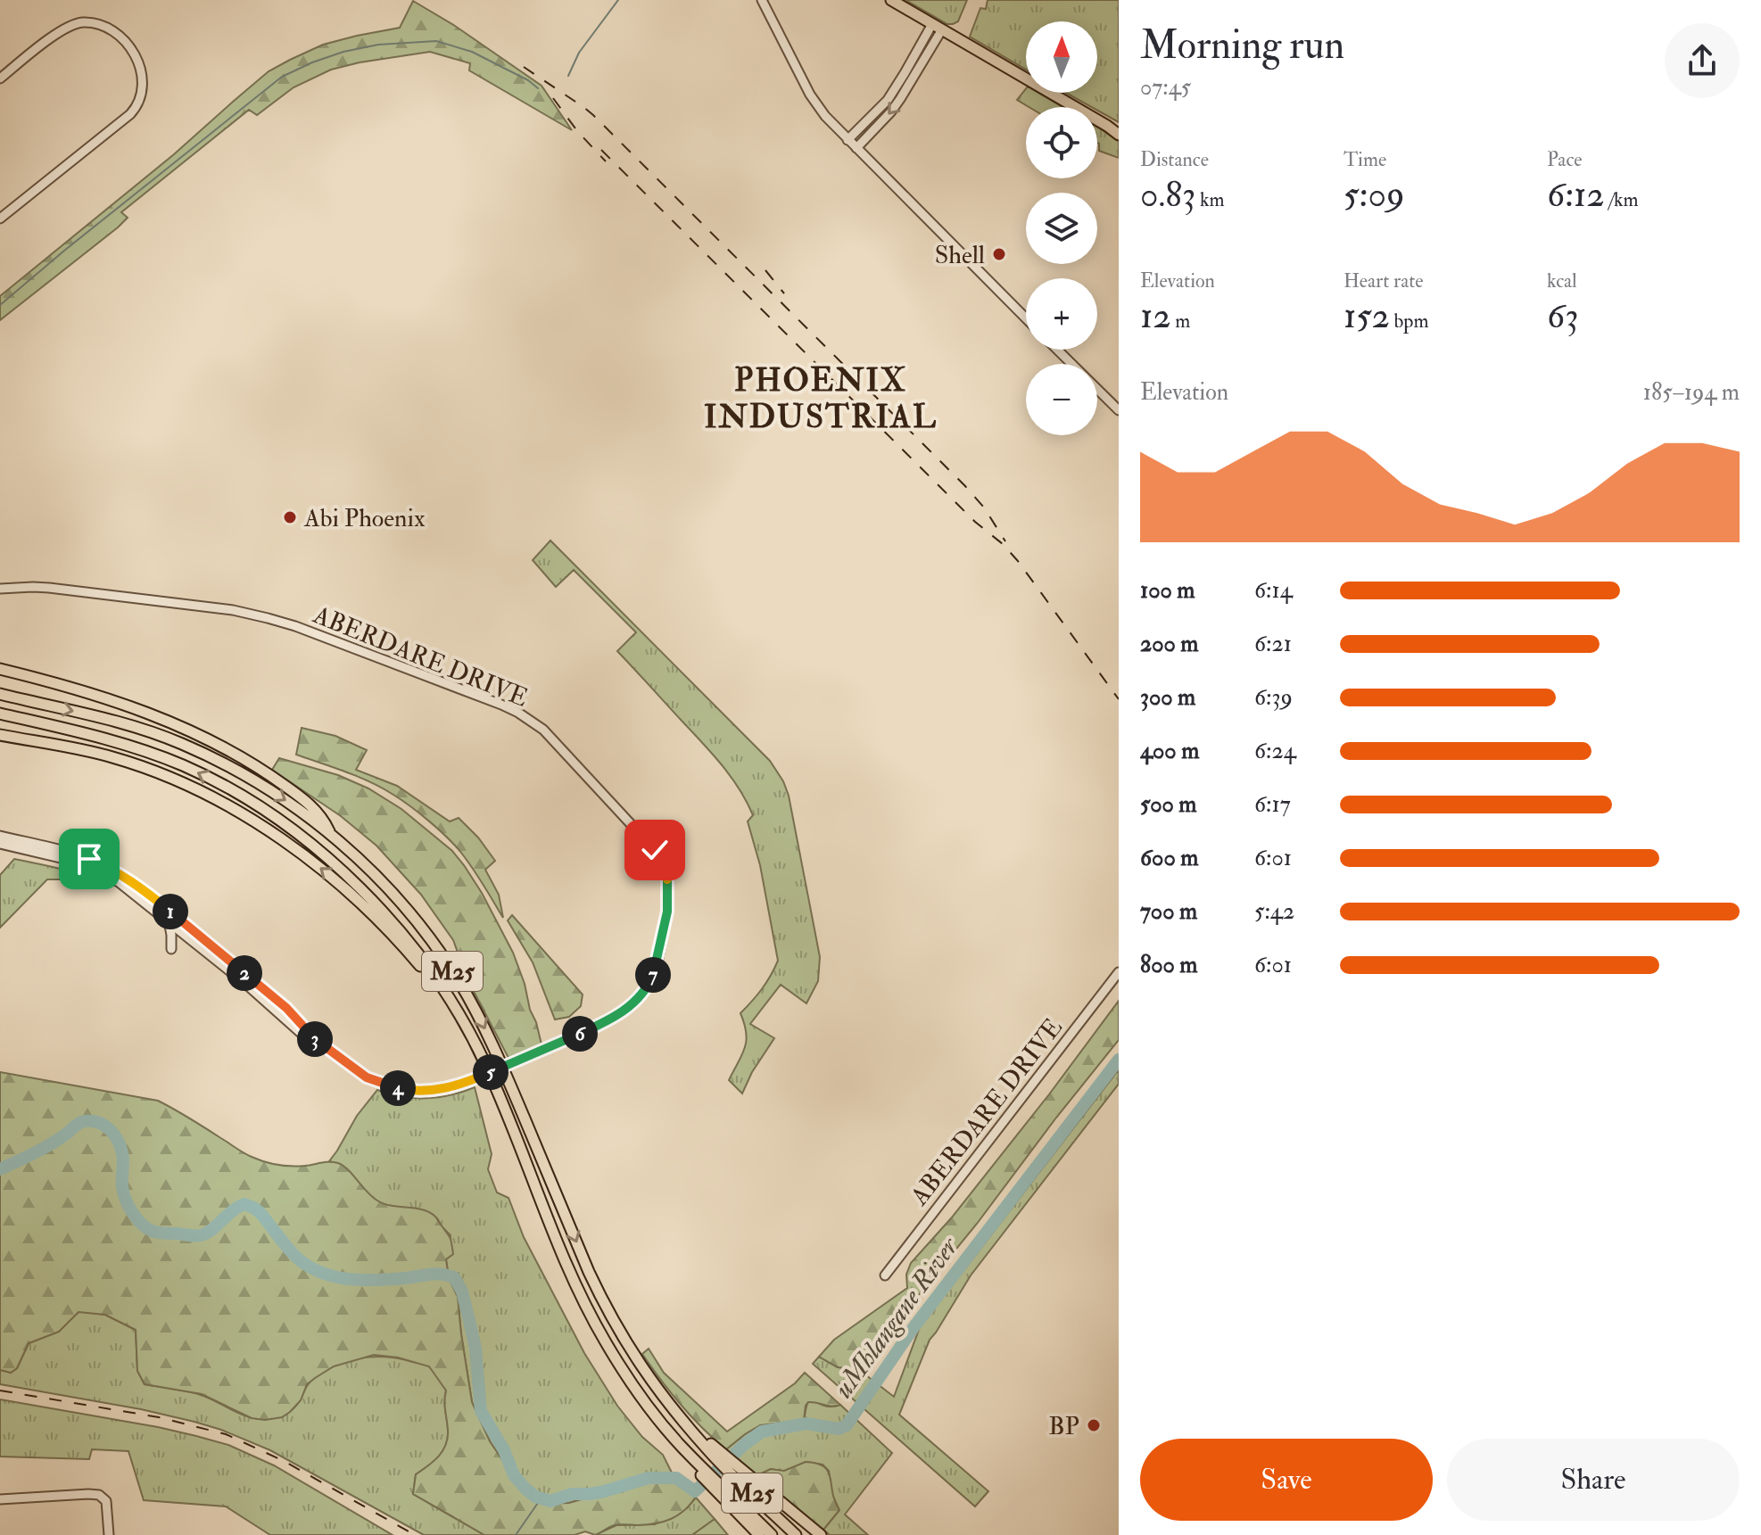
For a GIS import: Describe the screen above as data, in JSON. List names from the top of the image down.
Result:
{
  "streets": {
    "main road": ["M25"],
    "street": ["ABERDARE DRIVE"]
  },
  "districts": ["PHOENIX INDUSTRIAL"],
  "water": ["uMhlangane River"],
  "places": ["Shell", "Abi Phoenix", "BP"],
  "north": "top",
  "page": {
    "heading": ["Morning run", "07:45"],
    "map_buttons": ["+", "−"],
    "stats": [
      ["Distance", "0.83 km"],
      ["Time", "5:09"],
      ["Pace", "6:12 /km"],
      ["Elevation", "12 m"],
      ["Heart rate", "152 bpm"],
      ["kcal", "63"]
    ],
    "chart": ["Elevation", "185–194 m"],
    "list": [
      {
        "name": "100 m",
        "note": "6:14"
      },
      {
        "name": "200 m",
        "note": "6:21"
      },
      {
        "name": "300 m",
        "note": "6:39"
      },
      {
        "name": "400 m",
        "note": "6:24"
      },
      {
        "name": "500 m",
        "note": "6:17"
      },
      {
        "name": "600 m",
        "note": "6:01"
      },
      {
        "name": "700 m",
        "note": "5:42"
      },
      {
        "name": "800 m",
        "note": "6:01"
      }
    ],
    "pins": [
      "1",
      "2",
      "7",
      "6",
      "3",
      "5",
      "4"
    ],
    "buttons": ["Save", "Share"]
  }
}
